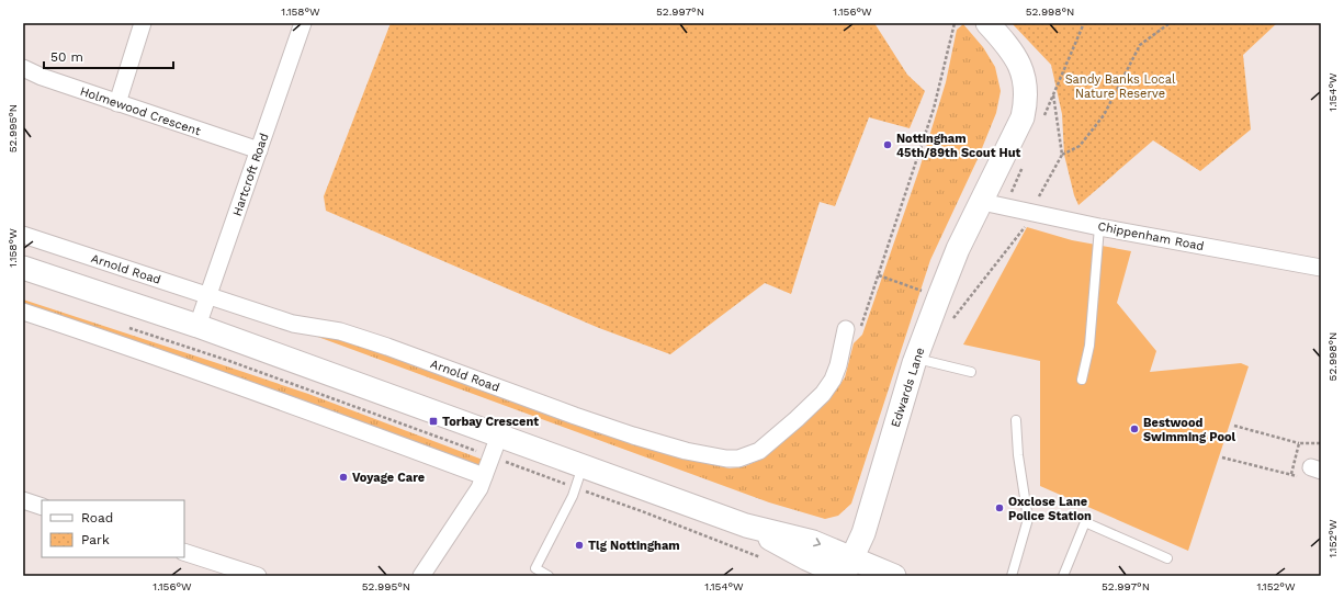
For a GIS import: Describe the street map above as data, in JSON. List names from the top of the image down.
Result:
{
  "streets": {
    "main road": ["Edwards Lane"],
    "street": [
      "Holmewood Crescent",
      "Hartcroft Road",
      "Chippenham Road",
      "Arnold Road"
    ]
  },
  "crossings": [
    ["Holmewood Crescent", "Hartcroft Road"],
    ["Hartcroft Road", "Arnold Road"],
    ["Chippenham Road", "Edwards Lane"]
  ],
  "parks": ["Sandy Banks Local Nature Reserve"],
  "places": {
    "other": [
      "Nottingham 45th/89th Scout Hut",
      "Bestwood Swimming Pool",
      "Voyage Care",
      "Oxclose Lane Police Station",
      "Tlg Nottingham"
    ],
    "transit": ["Torbay Crescent"]
  },
  "legend": ["Road", "Park"],
  "scale_bar": "50 m",
  "coordinates": [
    "1.158°W",
    "52.997°N",
    "1.156°W",
    "52.998°N",
    "1.154°W",
    "52.995°N",
    "1.152°W"
  ]
}
